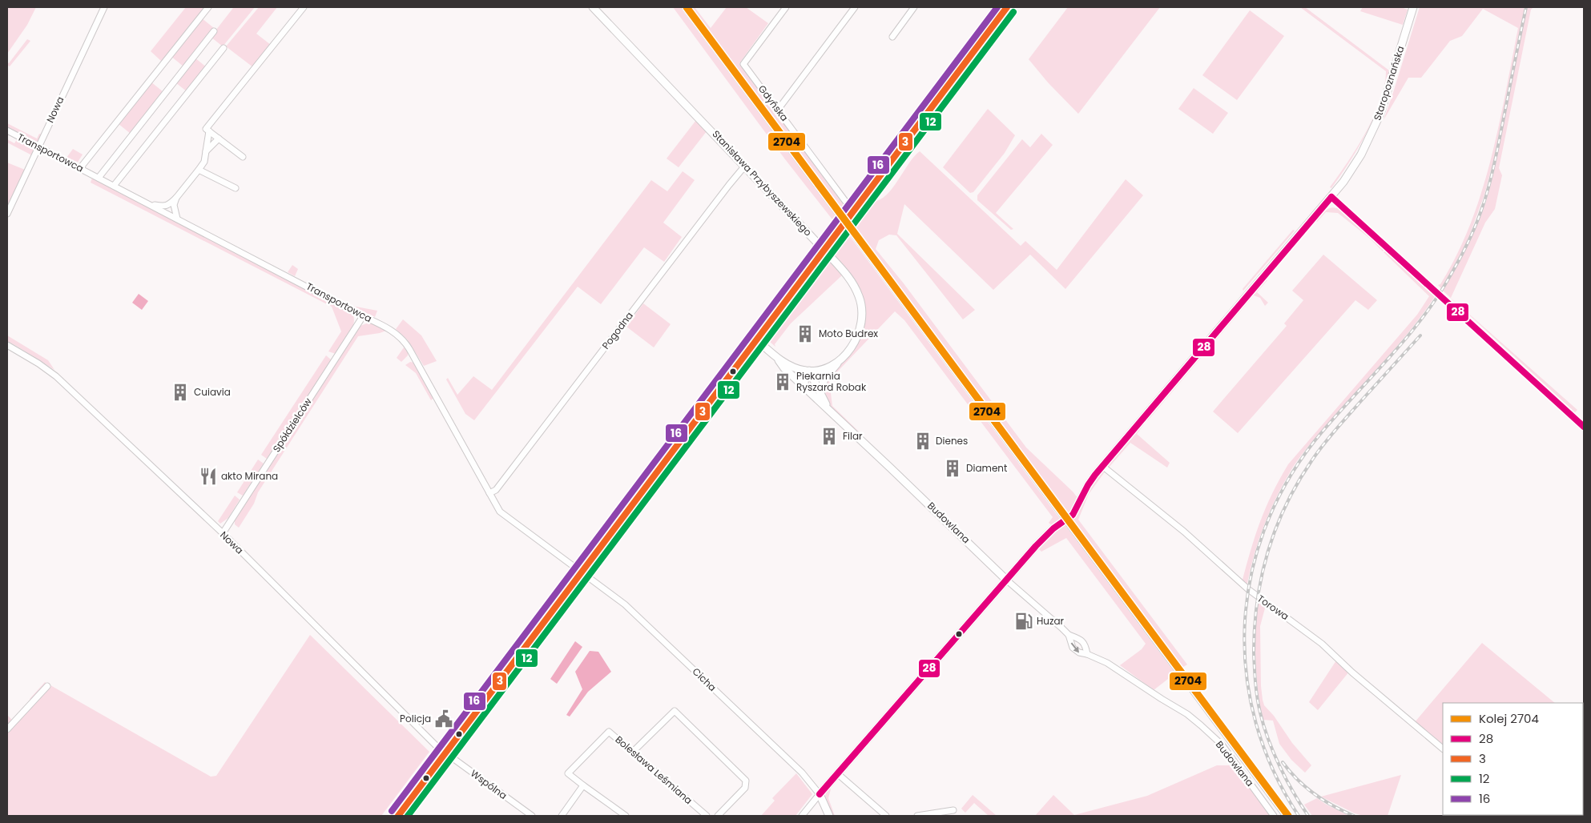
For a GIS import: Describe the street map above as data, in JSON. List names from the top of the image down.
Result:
{
  "streets": {
    "street": [
      "Staropoznańska",
      "Gdyńska",
      "Nowa",
      "Transportowca",
      "Stanisława Przybyszewskiego",
      "Pogodna",
      "Spółdzielców",
      "Budowlana",
      "Torowa",
      "Cicha",
      "Bolesława Leśmiana",
      "Wspólna"
    ]
  },
  "crossings": [
    ["Staropoznańska", "Budowlana"],
    ["Staropoznańska", "Torowa"],
    ["Staropoznańska", "Cicha"],
    ["Nowa", "Transportowca"],
    ["Nowa", "Spółdzielców"],
    ["Nowa", "Wspólna"],
    ["Transportowca", "Pogodna"],
    ["Transportowca", "Spółdzielców"],
    ["Transportowca", "Cicha"],
    ["Stanisława Przybyszewskiego", "Pogodna"],
    ["Stanisława Przybyszewskiego", "Budowlana"]
  ],
  "places": {
    "building": [
      "Moto Budrex",
      "Piekarnia Ryszard Robak",
      "Cuiavia",
      "Filar",
      "Dienes",
      "Diament"
    ],
    "restaurant": ["akto Mirana"],
    "fuel station": ["Huzar"],
    "public building": ["Policja"]
  },
  "lines": [
    "rail line 2704",
    "transit line 3",
    "transit line 16",
    "transit line 12",
    "transit line 28"
  ],
  "legend": [
    "Kolej 2704",
    "28",
    "3",
    "12",
    "16"
  ]
}
